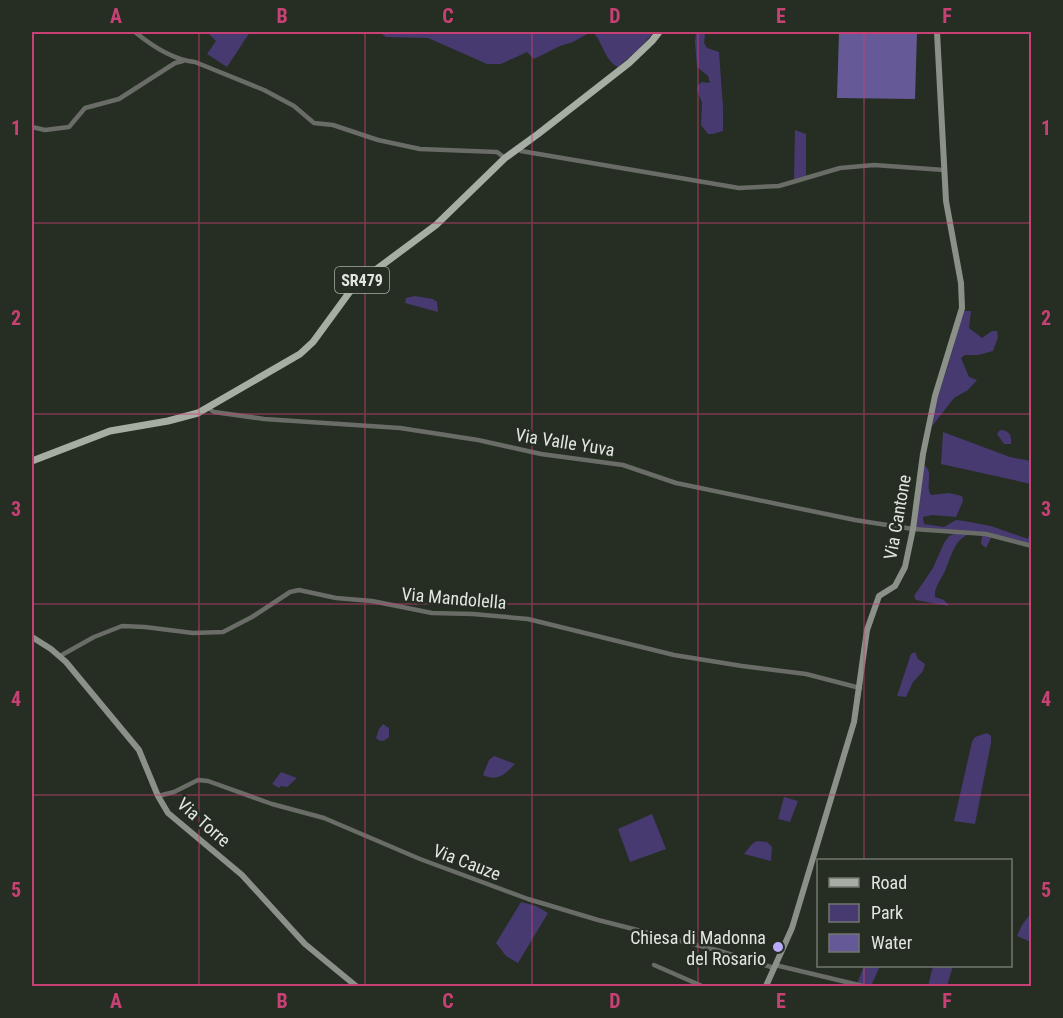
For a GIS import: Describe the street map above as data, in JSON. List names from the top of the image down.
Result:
{
  "streets": {
    "main road": ["SR479", "Via Cantone", "Via Torre"],
    "street": ["Via Valle Yuva", "Via Mandolella", "Via Cauze"]
  },
  "crossings": [
    ["SR479", "Via Valle Yuva"],
    ["Via Valle Yuva", "Via Cantone"],
    ["Via Cantone", "Via Mandolella"],
    ["Via Cantone", "Via Cauze"],
    ["Via Mandolella", "Via Torre"],
    ["Via Torre", "Via Cauze"]
  ],
  "places": ["Chiesa di Madonna del Rosario"],
  "legend": ["Road", "Park", "Water"],
  "grid": {
    "columns": [
      "A",
      "B",
      "C",
      "D",
      "E",
      "F"
    ],
    "rows": [
      "1",
      "2",
      "3",
      "4",
      "5"
    ]
  }
}
